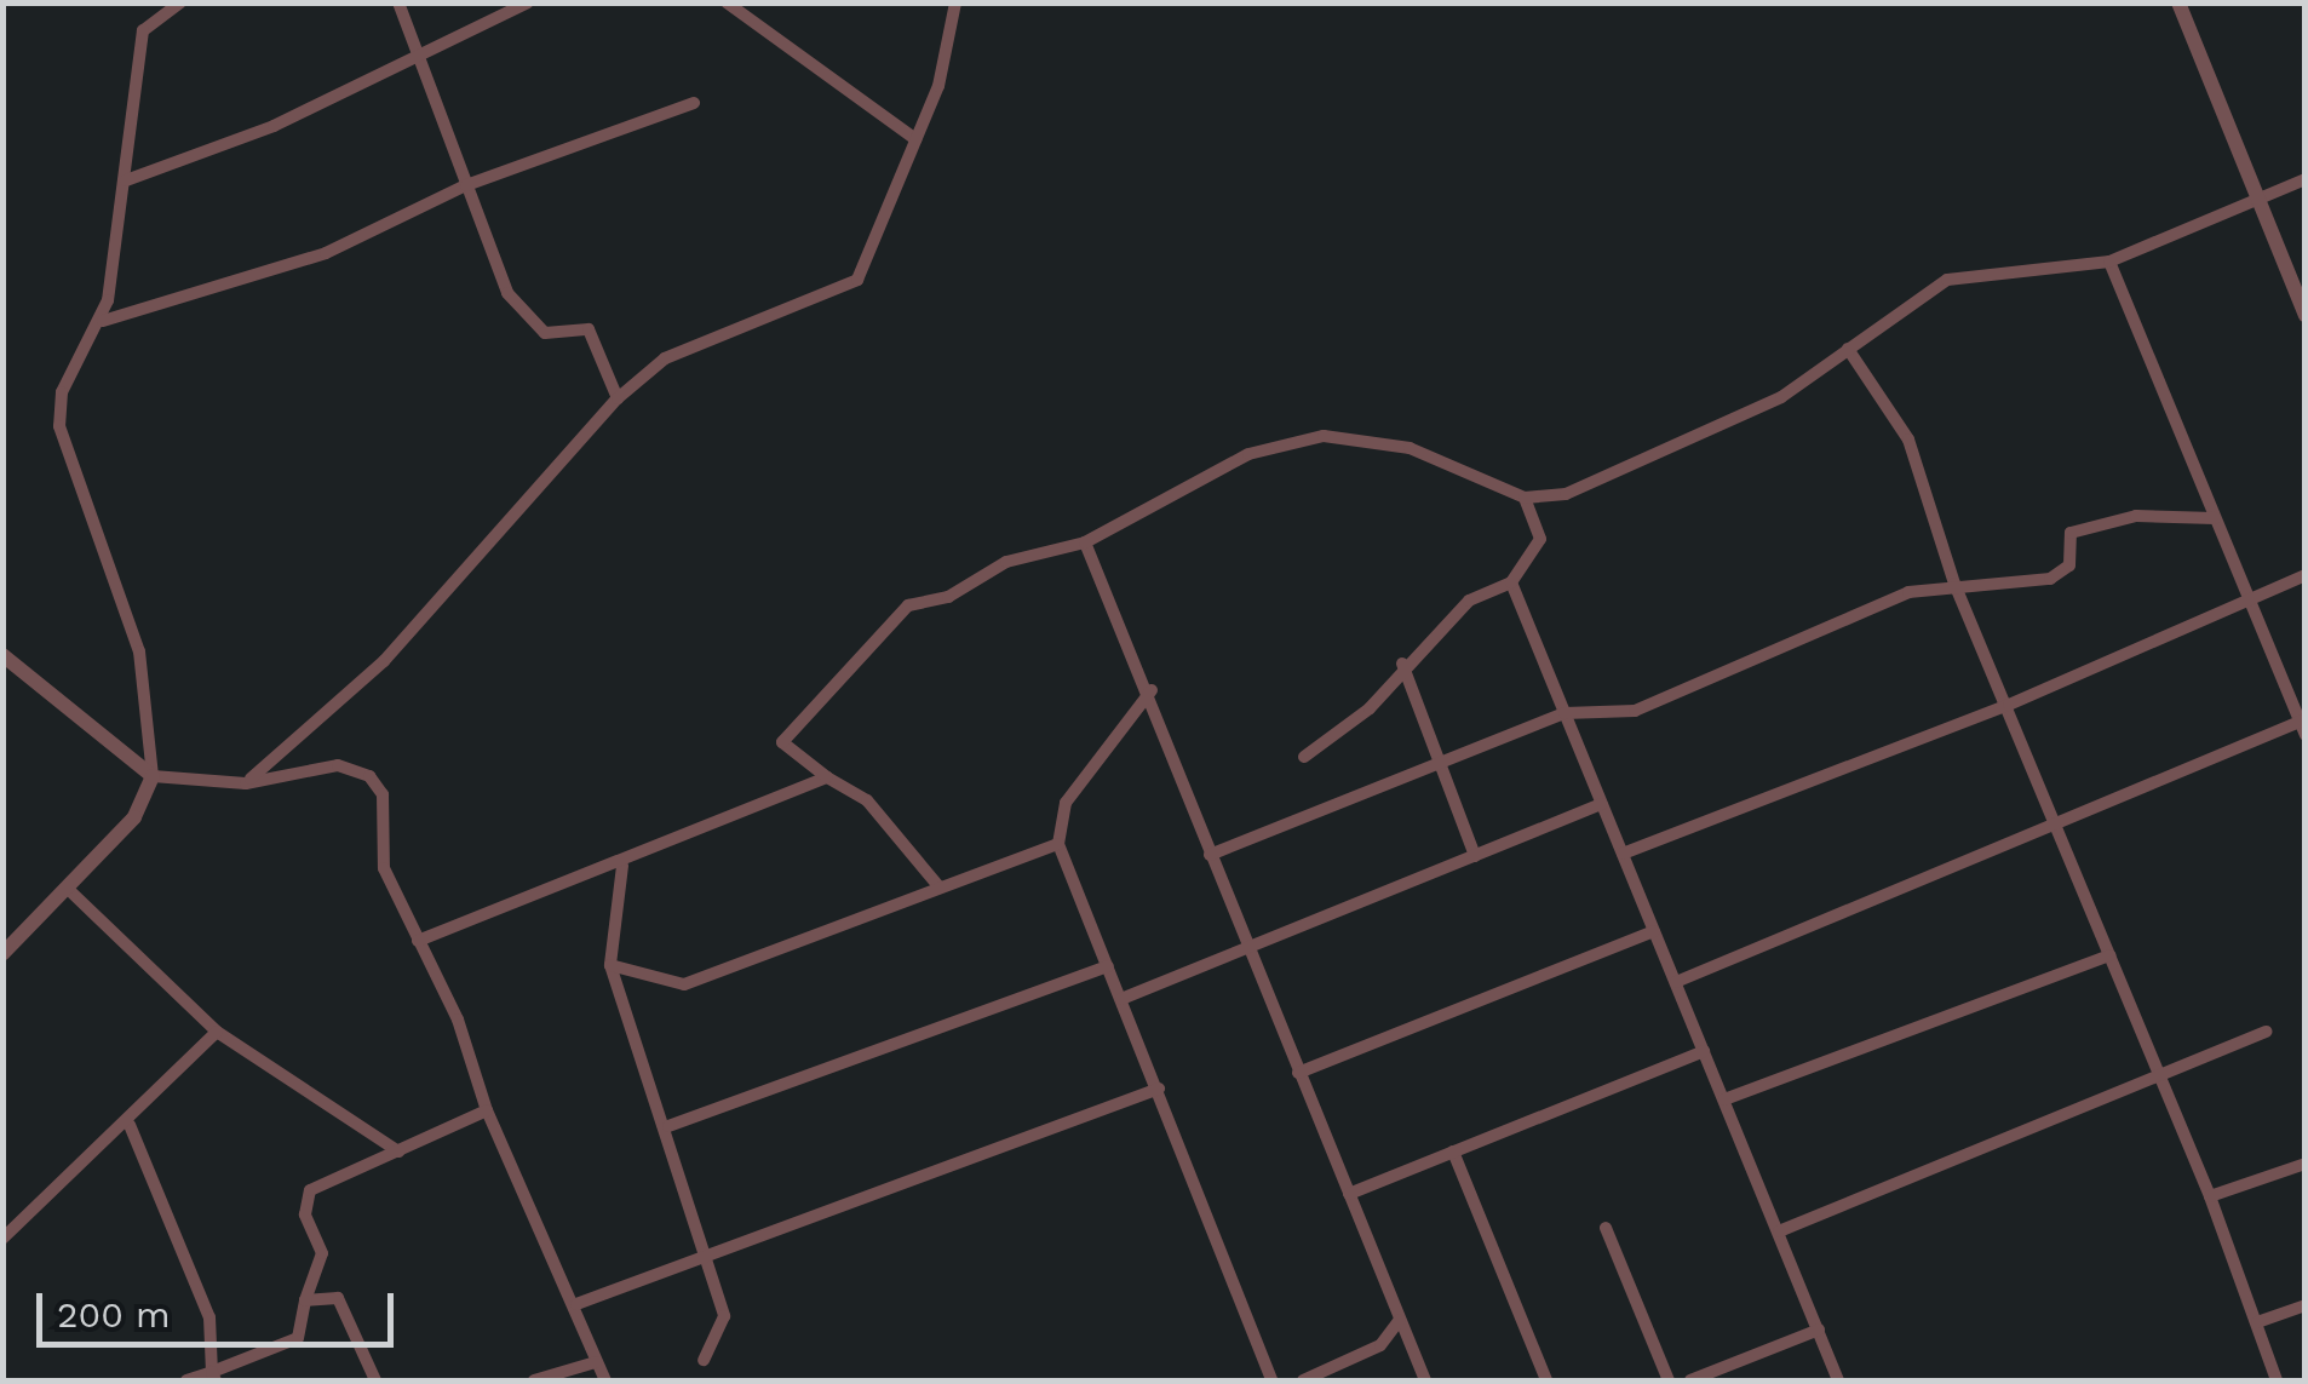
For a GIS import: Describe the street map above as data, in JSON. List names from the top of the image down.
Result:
{
  "scale_bar": "200 m"
}
